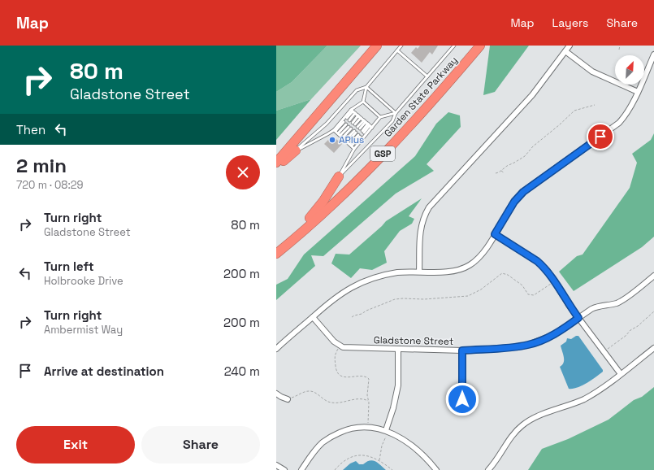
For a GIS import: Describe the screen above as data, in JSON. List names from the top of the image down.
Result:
{
  "streets": {
    "highway": ["Garden State Parkway", "GSP"],
    "street": ["Gladstone Street"]
  },
  "places": ["APlus"],
  "north": "top right",
  "page": {
    "header": "Map",
    "nav": ["Map", "Layers", "Share"],
    "turn": ["80 m", "Gladstone Street"],
    "then": "Then",
    "heading": ["2 min", "720 m · 08:29"],
    "list": [
      {
        "name": "Turn right",
        "note": "Gladstone Street",
        "value": "80 m"
      },
      {
        "name": "Turn left",
        "note": "Holbrooke Drive",
        "value": "200 m"
      },
      {
        "name": "Turn right",
        "note": "Ambermist Way",
        "value": "200 m"
      },
      {
        "name": "Arrive at destination",
        "value": "240 m"
      }
    ],
    "buttons": ["Exit", "Share"]
  }
}
